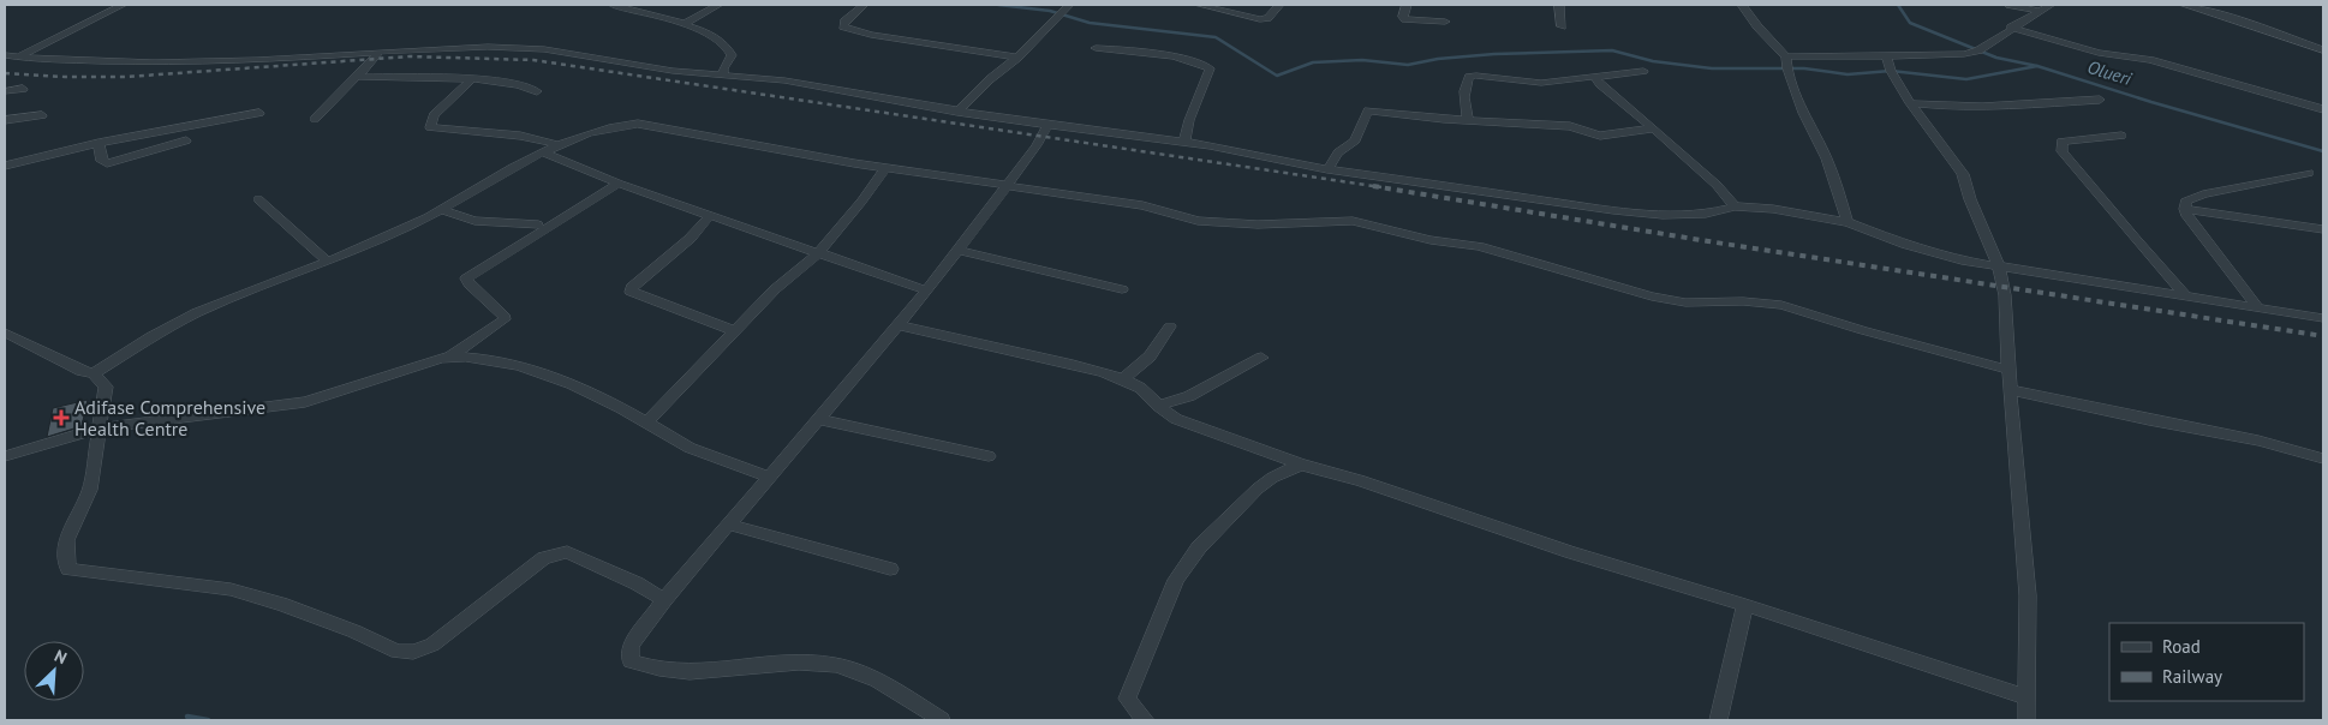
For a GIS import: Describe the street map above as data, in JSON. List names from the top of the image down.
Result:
{
  "water": ["Olueri"],
  "places": {
    "health": ["Adifase Comprehensive Health Centre"]
  },
  "legend": ["Road", "Railway"],
  "north": "top right"
}
